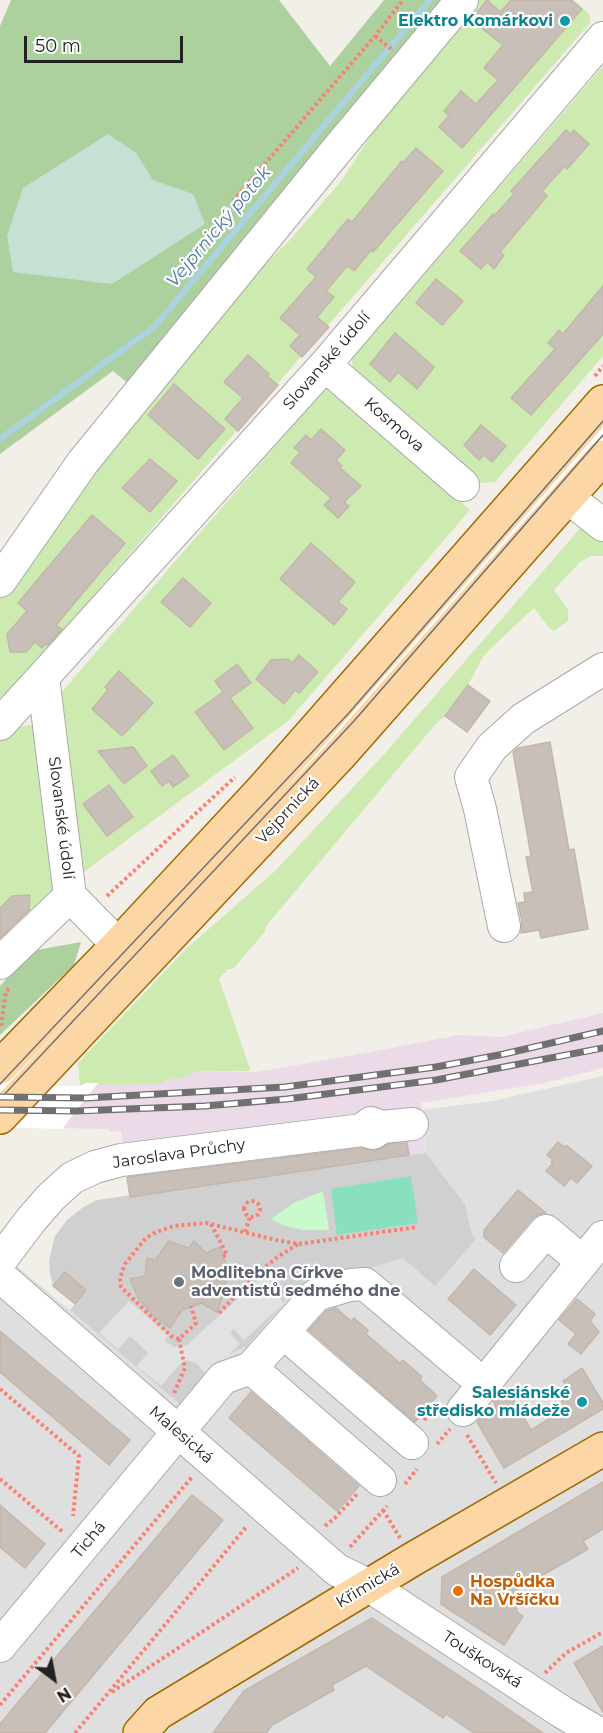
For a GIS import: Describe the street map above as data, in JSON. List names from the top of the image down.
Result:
{
  "streets": {
    "main road": ["Vejprnická", "Křimická"],
    "street": [
      "Slovanské údolí",
      "Kosmova",
      "Jaroslava Průchy",
      "Malesická",
      "Tichá",
      "Touškovská"
    ]
  },
  "crossings": [
    ["Slovanské údolí", "Kosmova"],
    ["Slovanské údolí", "Vejprnická"],
    ["Malesická", "Tichá"],
    ["Malesická", "Křimická"],
    ["Malesická", "Touškovská"],
    ["Křimická", "Touškovská"]
  ],
  "water": ["Vejprnický potok"],
  "places": [
    "Elektro Komárkovi",
    "Modlitebna Církve adventistů sedmého dne",
    "Salesiánské středisko mládeže",
    "Hospůdka Na Vršíčku"
  ],
  "scale_bar": "50 m",
  "north": "bottom right"
}
